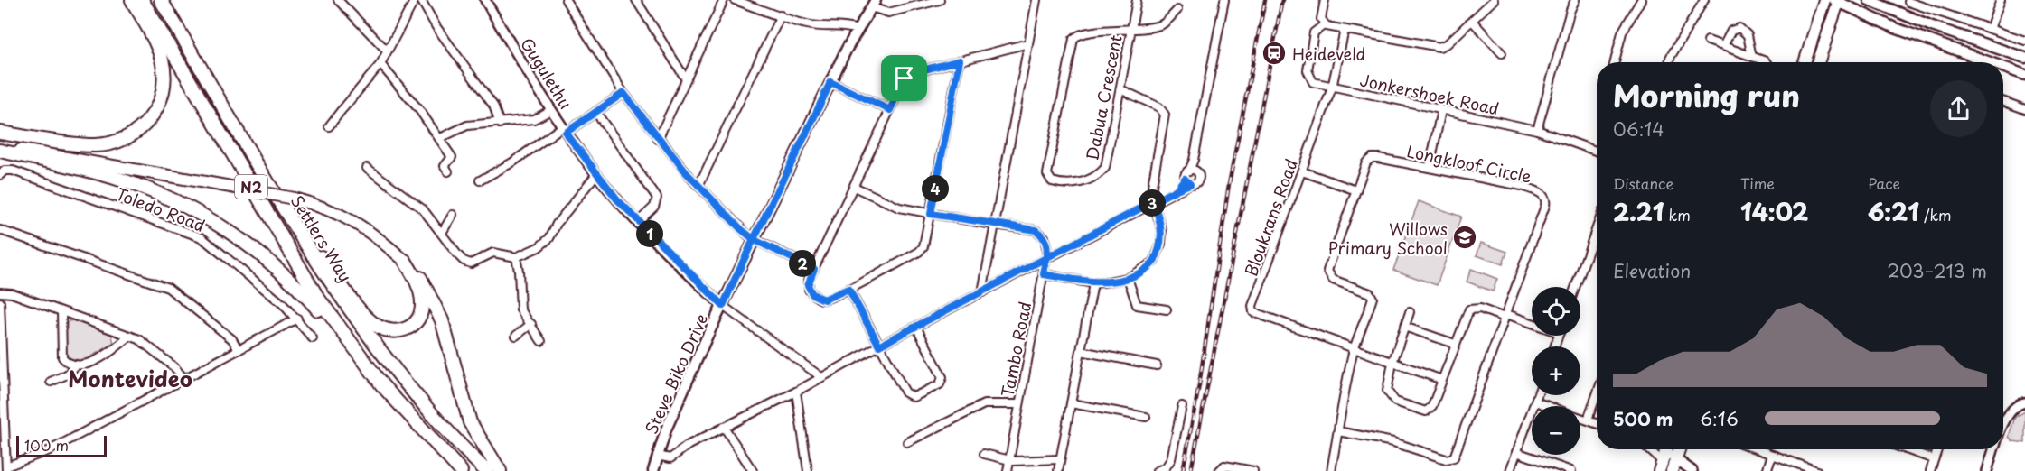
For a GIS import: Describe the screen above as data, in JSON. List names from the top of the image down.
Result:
{
  "streets": {
    "highway": ["N2", "Settlers Way"],
    "main road": ["Steve Biko Drive"],
    "street": [
      "Gugulethu",
      "Jonkershoek Road",
      "Dabua Crescent",
      "Longkloof Circle",
      "Toledo Road",
      "Bloukrans Road",
      "Tambo Road"
    ]
  },
  "crossings": [
    ["Gugulethu", "Steve Biko Drive"],
    ["Jonkershoek Road", "Bloukrans Road"],
    ["Longkloof Circle", "Bloukrans Road"]
  ],
  "districts": ["Montevideo"],
  "places": {
    "station": ["Heideveld"],
    "school or university": ["Willows Primary School"]
  },
  "scale_bar": "100 m",
  "page": {
    "heading": ["Morning run", "06:14"],
    "stats": [
      ["Distance", "2.21 km"],
      ["Time", "14:02"],
      ["Pace", "6:21 /km"]
    ],
    "pins": [
      "4",
      "3",
      "1",
      "2"
    ],
    "chart": ["Elevation", "203–213 m"],
    "map_buttons": ["+", "−"],
    "list": [
      {
        "name": "500 m",
        "note": "6:16"
      }
    ],
    "scale": "100 m"
  }
}
